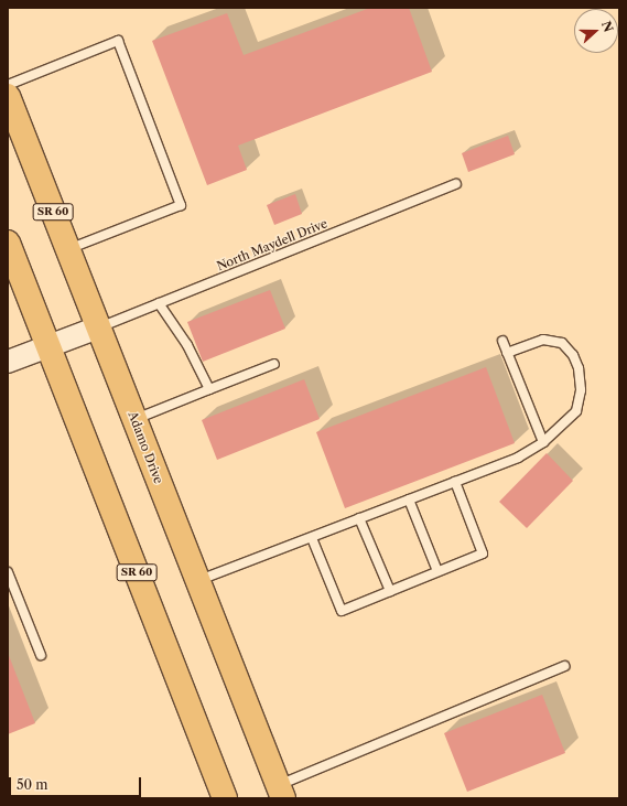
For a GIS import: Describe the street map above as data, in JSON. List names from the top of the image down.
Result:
{
  "streets": {
    "main road": ["SR 60", "Adamo Drive"],
    "lane": ["North Maydell Drive"]
  },
  "crossings": [
    ["North Maydell Drive", "Adamo Drive"]
  ],
  "scale_bar": "50 m",
  "north": "right"
}
